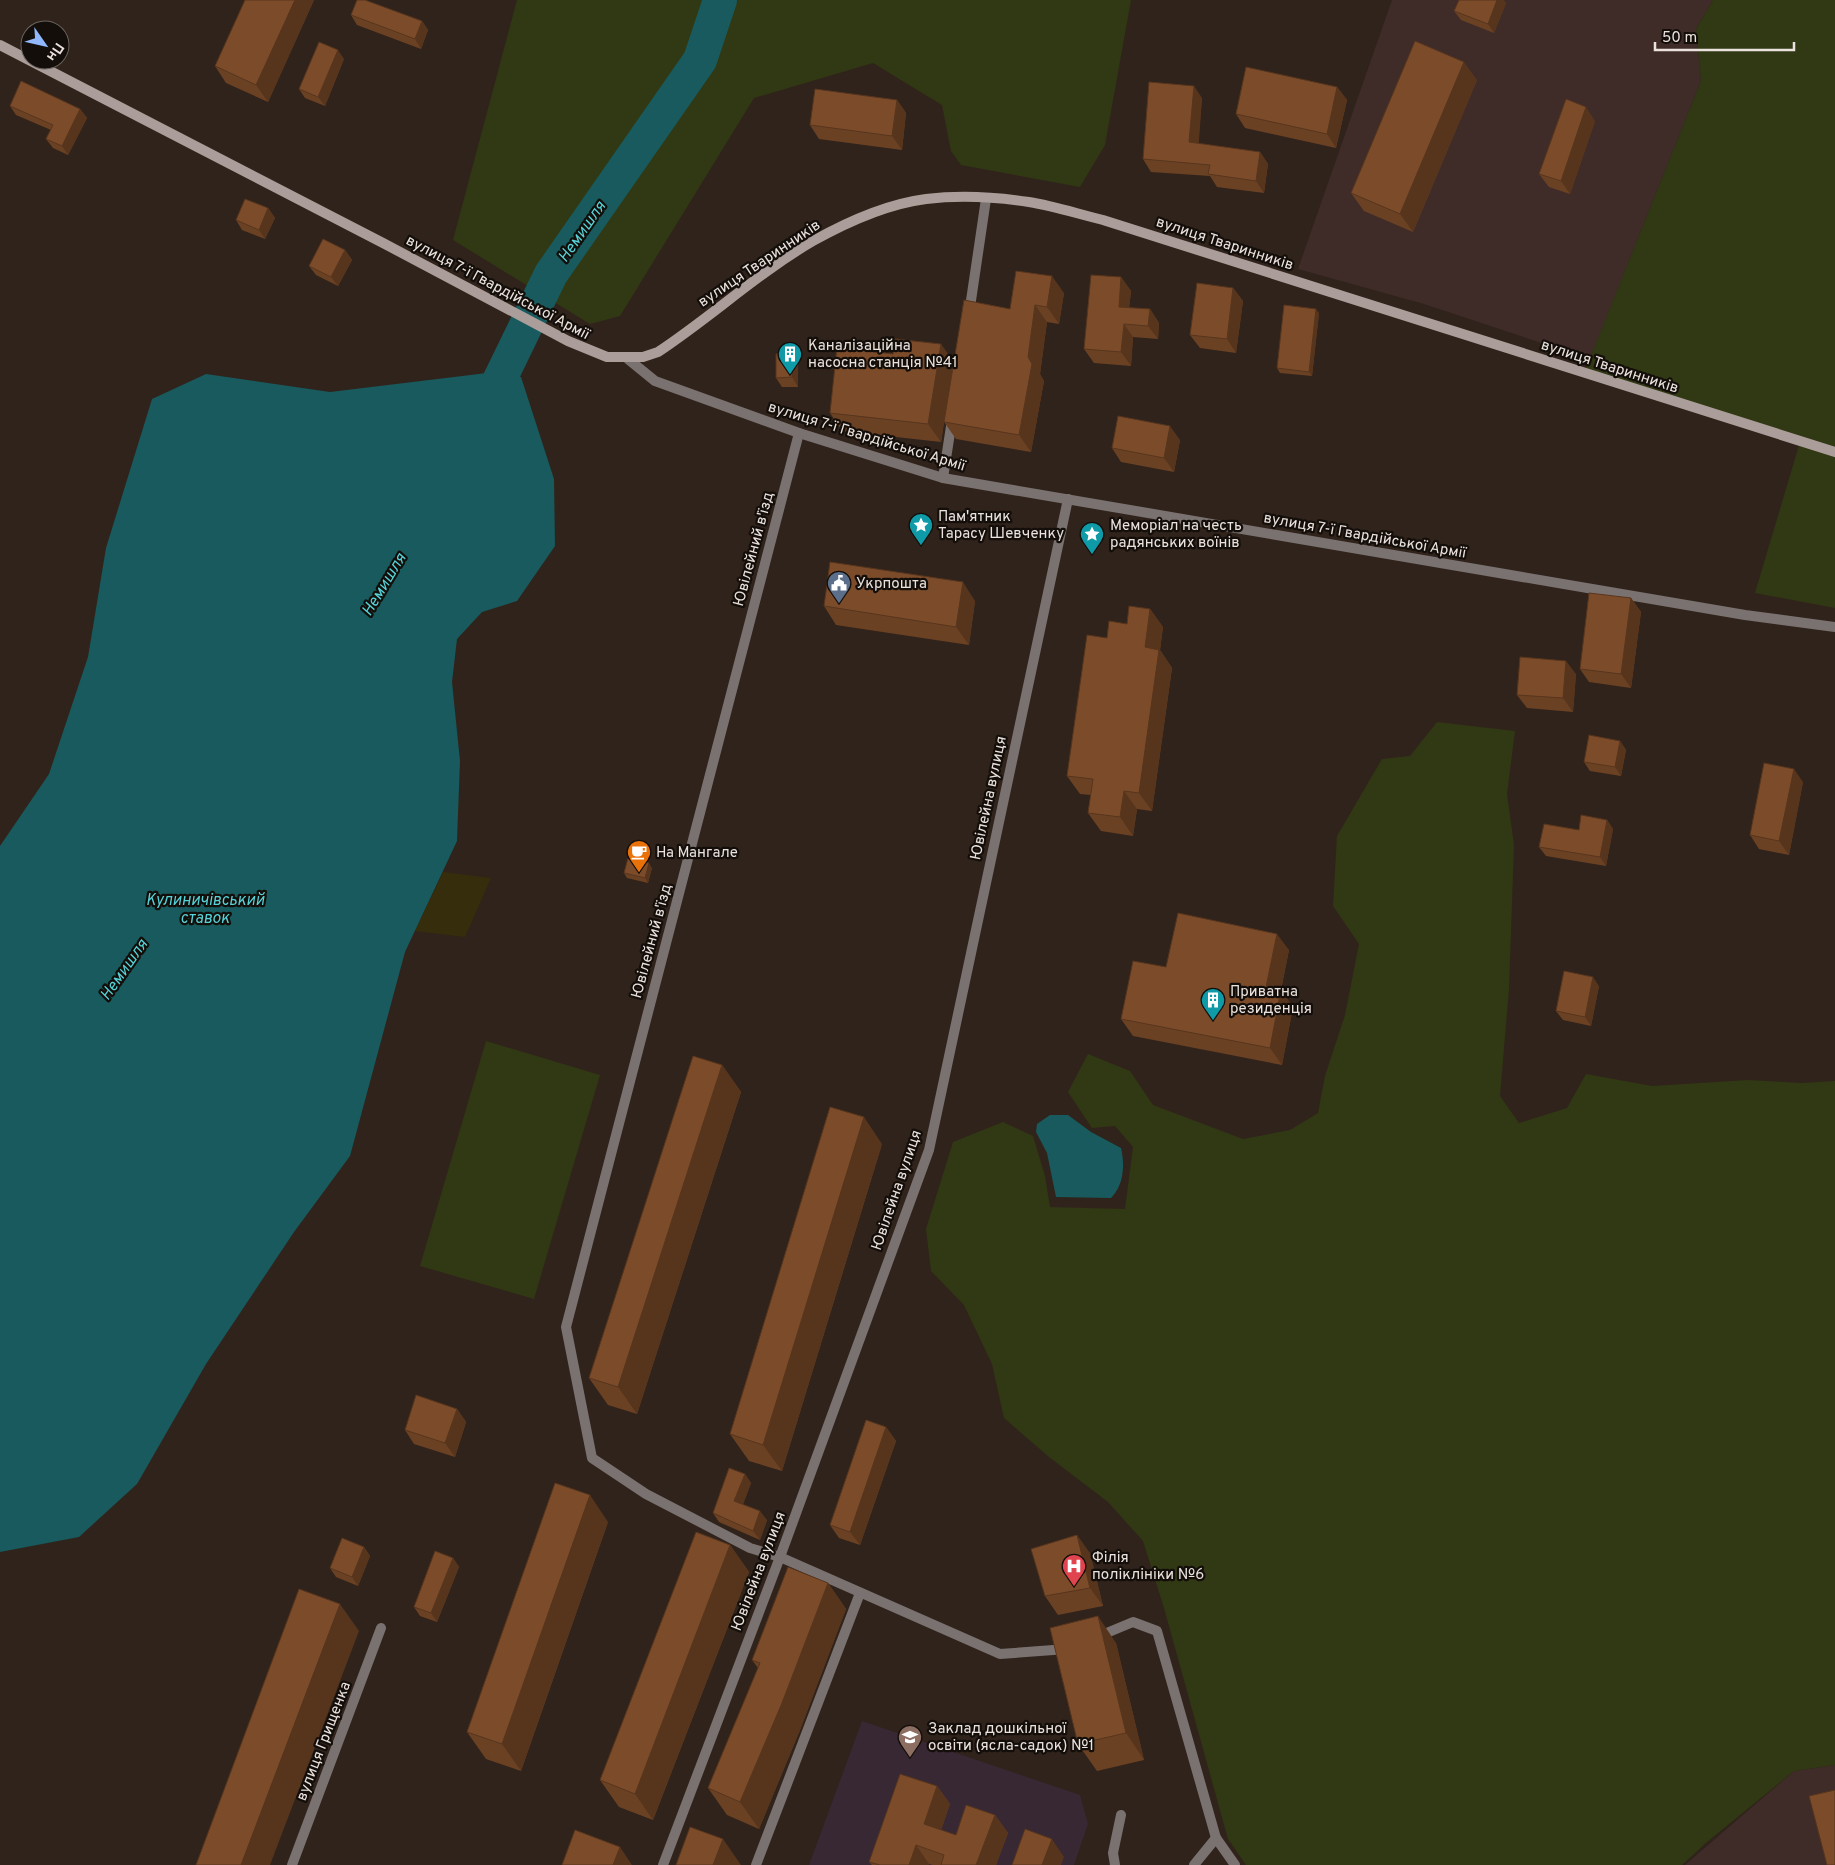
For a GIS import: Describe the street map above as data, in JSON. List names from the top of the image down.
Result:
{
  "streets": {
    "main road": ["вулиця Тваринників", "вулиця 7-ї Гвардійської Армії"],
    "street": ["Ювілейний в'їзд", "Ювілейна вулиця", "вулиця Грищенка"]
  },
  "crossings": [
    ["вулиця Тваринників", "вулиця 7-ї Гвардійської Армії"],
    ["вулиця 7-ї Гвардійської Армії", "Ювілейний в'їзд"],
    ["вулиця 7-ї Гвардійської Армії", "Ювілейна вулиця"],
    ["Ювілейний в'їзд", "Ювілейна вулиця"]
  ],
  "water": ["Немишля", "Кулиничівський ставок"],
  "places": {
    "building": ["Каналізаційна насосна станція №41", "Приватна резиденція"],
    "place": ["Пам'ятник Тарасу Шевченку", "Меморіал на честь радянських воїнів"],
    "public building": ["Укрпошта"],
    "cafe": ["На Мангале"],
    "hospital": ["Філія поліклініки №6"],
    "school or university": ["Заклад дошкільної освіти (ясла-садок) №1"]
  },
  "scale_bar": "50 m",
  "north": "bottom right"
}
